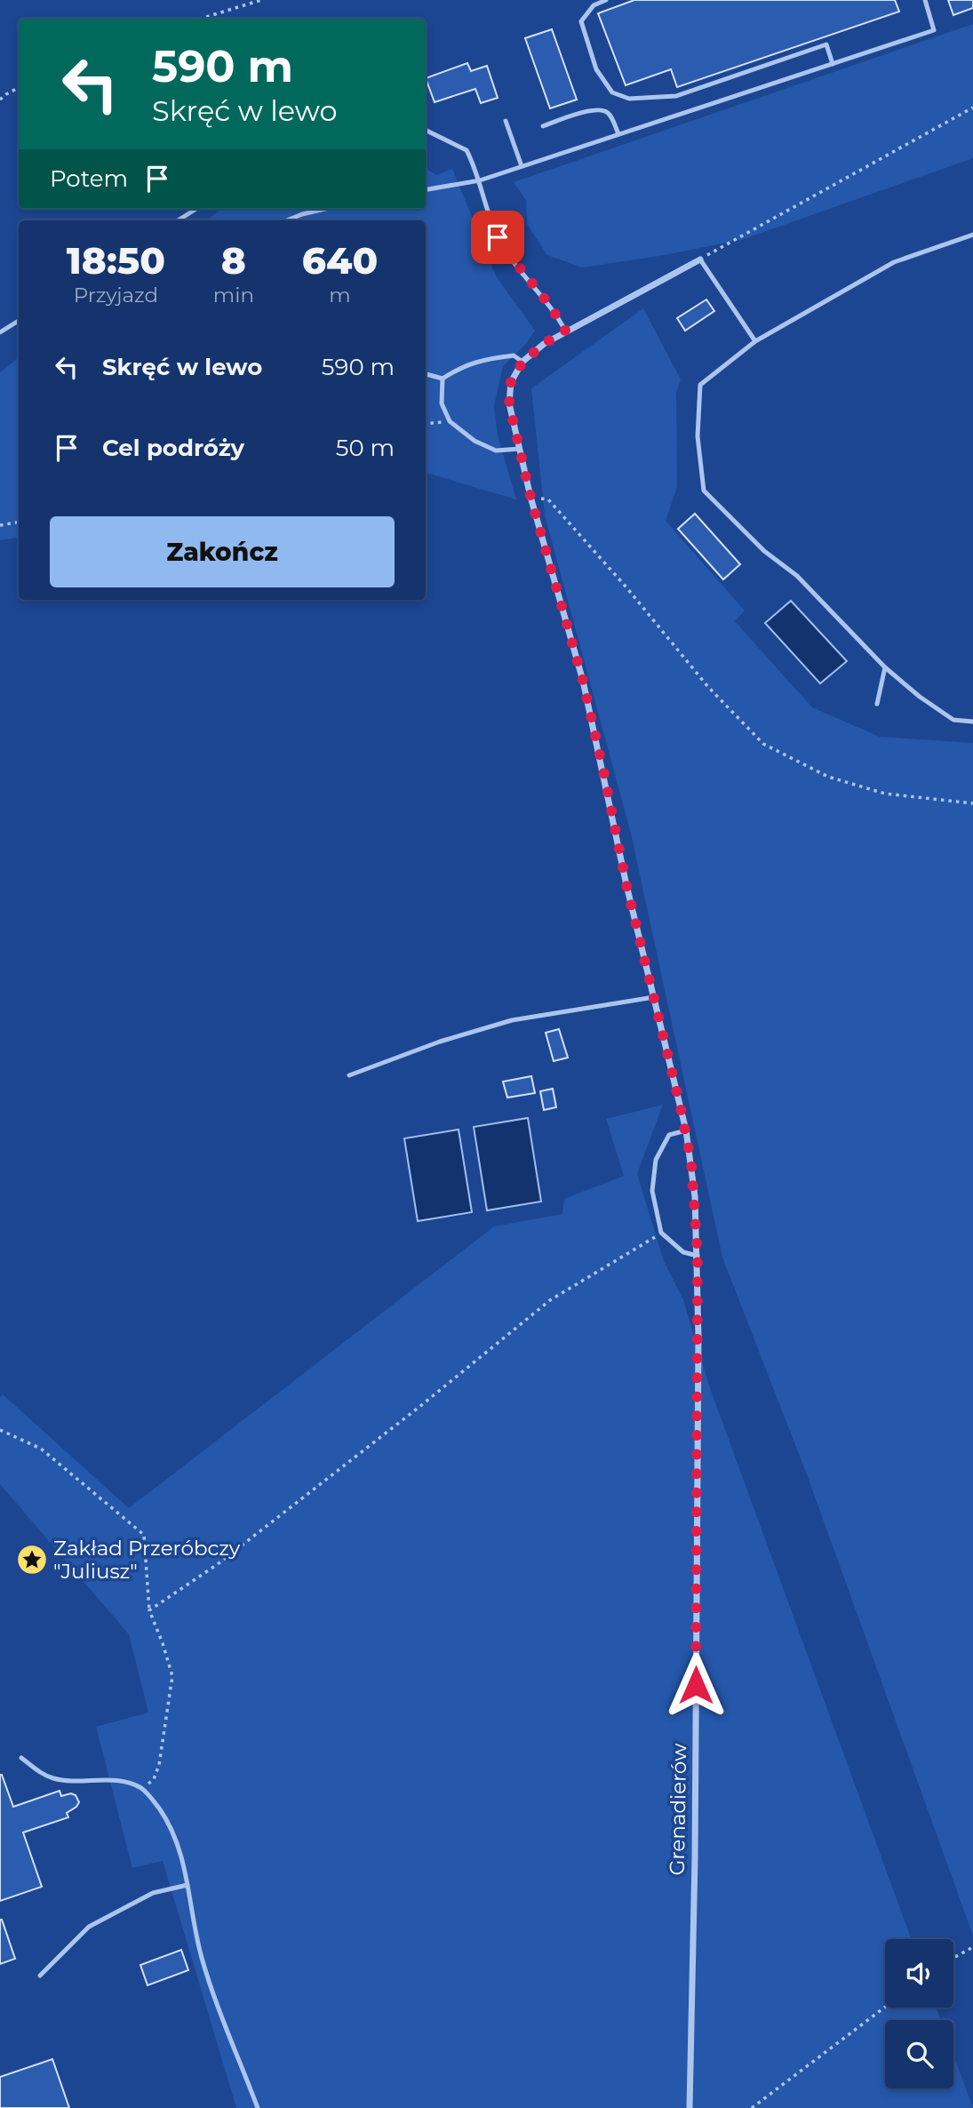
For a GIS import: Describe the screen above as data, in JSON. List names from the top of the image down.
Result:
{
  "streets": {
    "street": ["Grenadierów"]
  },
  "places": {
    "place": ["Zakład Przeróbczy \"Juliusz\""]
  },
  "page": {
    "turn": ["590 m", "Skręć w lewo"],
    "then": "Potem",
    "eta": [
      "18:50",
      "Przyjazd",
      "8",
      "min",
      "640",
      "m"
    ],
    "list": [
      {
        "name": "Skręć w lewo",
        "value": "590 m"
      },
      {
        "name": "Cel podróży",
        "value": "50 m"
      }
    ],
    "buttons": "Zakończ"
  }
}
